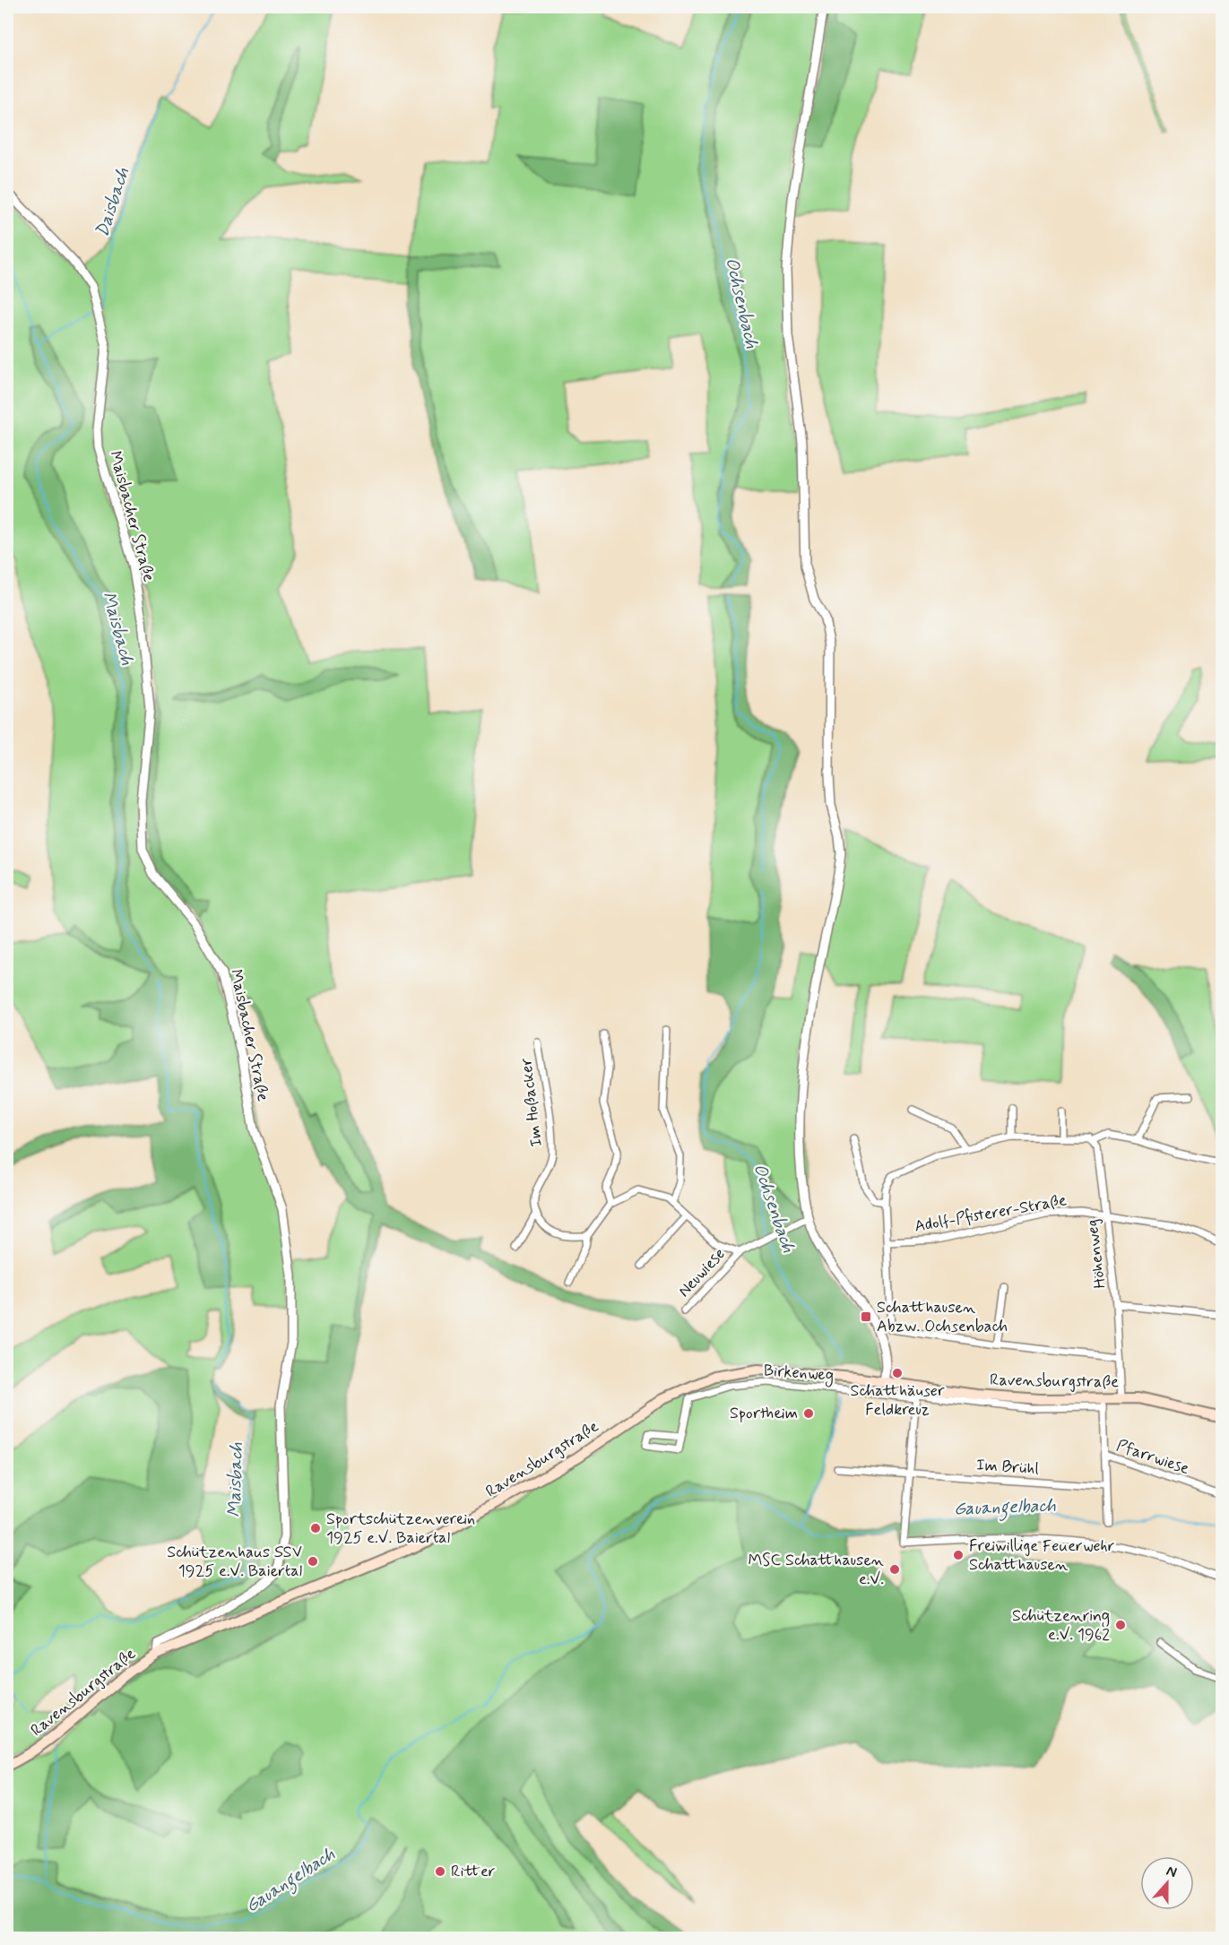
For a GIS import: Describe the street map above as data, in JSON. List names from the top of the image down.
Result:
{
  "streets": {
    "main road": ["Ravensburgstraße"],
    "street": [
      "Maisbacher Straße",
      "Im Hoßacker",
      "Adolf-Pfisterer-Straße",
      "Höhenweg",
      "Neuwiese",
      "Birkenweg",
      "Pfarrwiese",
      "Im Brühl"
    ]
  },
  "crossings": [
    ["Maisbacher Straße", "Ravensburgstraße"],
    ["Adolf-Pfisterer-Straße", "Höhenweg"],
    ["Höhenweg", "Ravensburgstraße"],
    ["Birkenweg", "Ravensburgstraße"]
  ],
  "water": [
    "Daisbach",
    "Ochsenbach",
    "Maisbach",
    "Gauangelbach"
  ],
  "places": {
    "transit": ["Schatthausen Abzw. Ochsenbach"],
    "other": [
      "Schatthäuser Feldkreuz",
      "Sportheim",
      "Sportschützenverein 1925 e.V. Baiertal",
      "Freiwillige Feuerwehr Schatthausen",
      "Schützenhaus SSV 1925 e.V. Baiertal",
      "MSC Schatthausen e.V.",
      "Schützenring e.V. 1962",
      "Ritter"
    ]
  },
  "north": "top"
}
